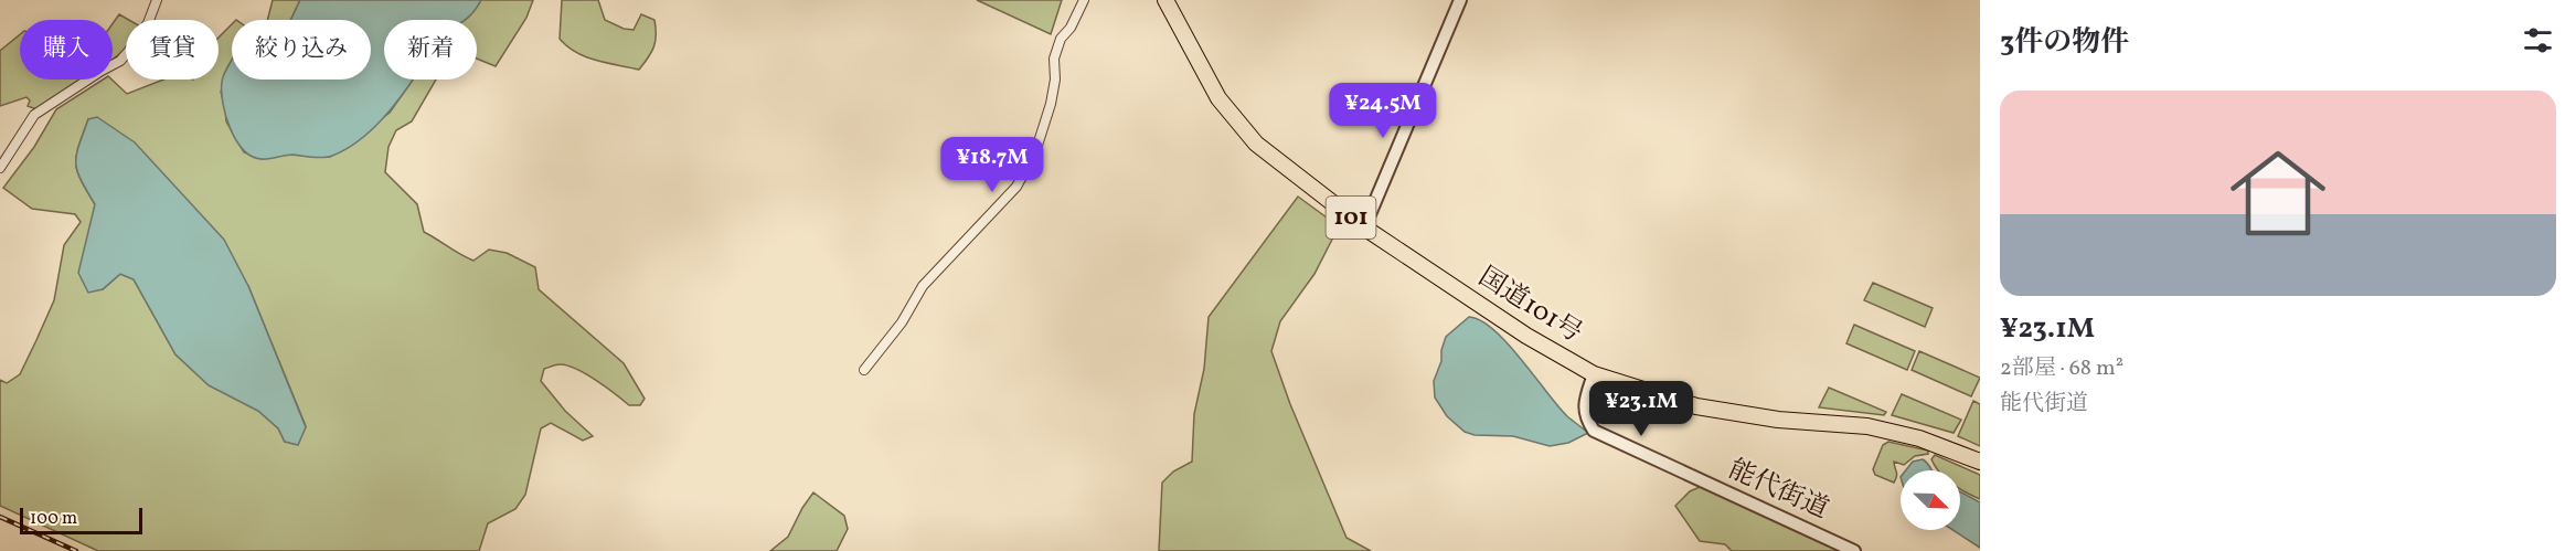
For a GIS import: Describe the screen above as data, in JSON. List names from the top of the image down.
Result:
{
  "streets": {
    "highway": ["101", "国道101号"],
    "street": ["能代街道"]
  },
  "crossings": [
    ["国道101号", "能代街道"]
  ],
  "scale_bar": "100 m",
  "north": "bottom right",
  "page": {
    "heading": "3件の物件",
    "chip": [
      "購入",
      "賃貸",
      "絞り込み",
      "新着"
    ],
    "list": [
      {
        "name": "¥23.1M",
        "note": "2部屋 · 68 m² · 能代街道"
      }
    ],
    "price": ["¥24.5M", "¥18.7M", "¥23.1M"],
    "scale": "100 m"
  }
}
